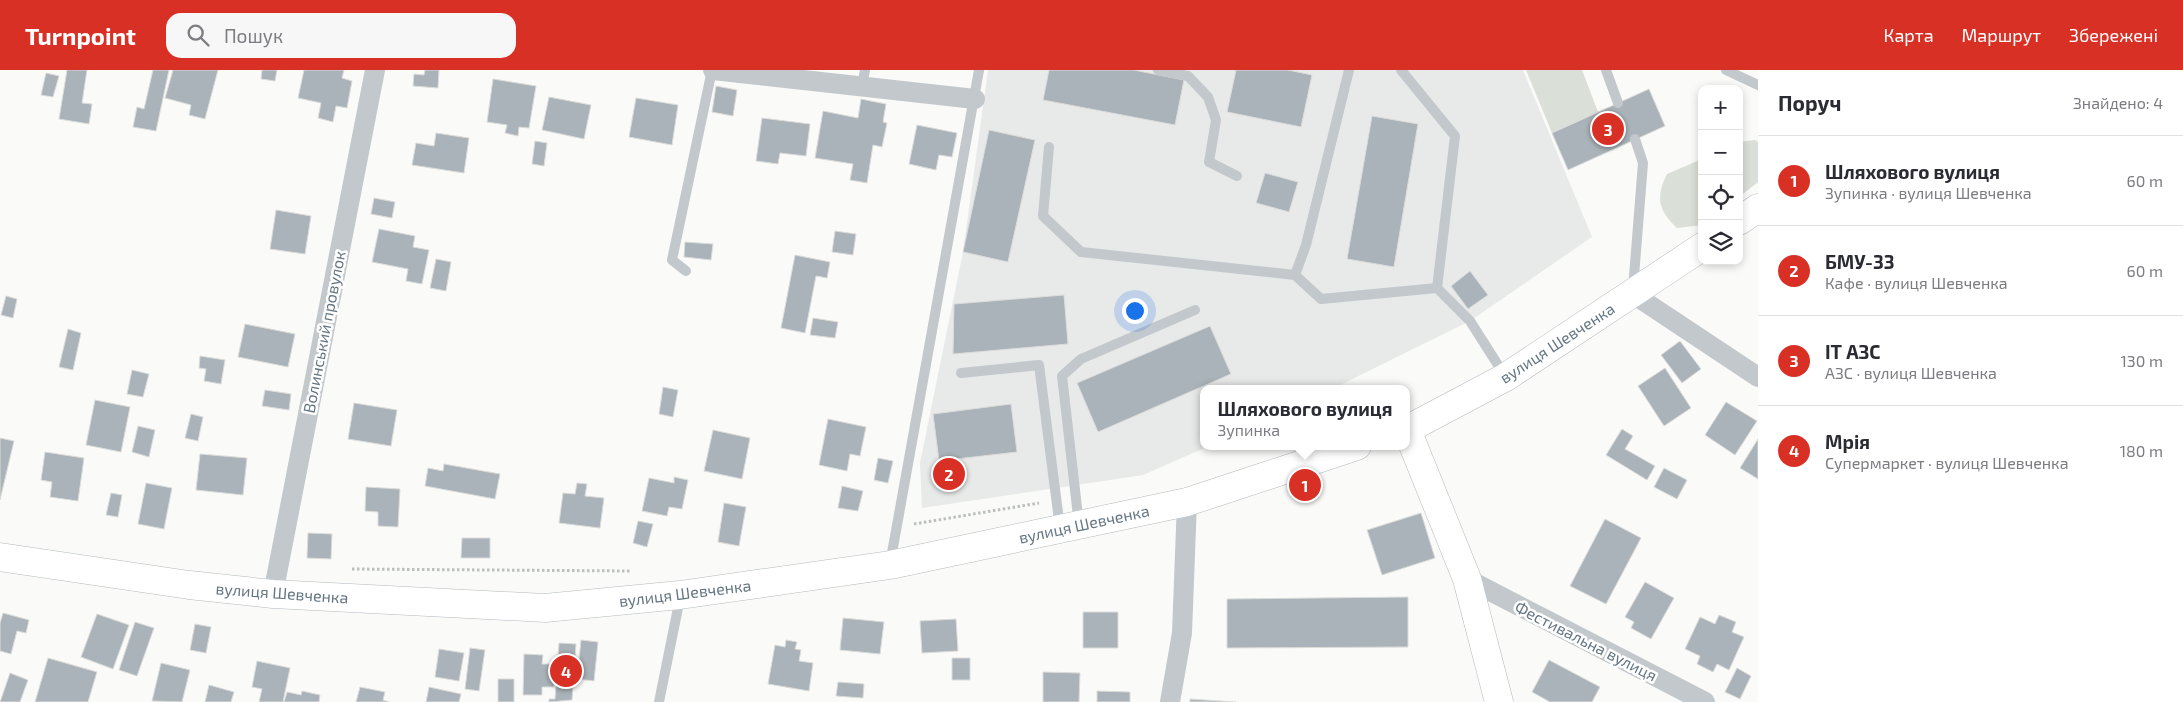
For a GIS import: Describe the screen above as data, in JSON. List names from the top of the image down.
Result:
{
  "streets": {
    "street": ["Волинський провулок", "вулиця Шевченка", "Фестивальна вулиця"]
  },
  "crossings": [
    ["Волинський провулок", "вулиця Шевченка"]
  ],
  "page": {
    "header": "Turnpoint",
    "search": "Пошук",
    "nav": ["Карта", "Маршрут", "Збережені"],
    "heading": ["Поруч", "Знайдено: 4"],
    "map_buttons": ["+", "−"],
    "pins": [
      "3",
      "2",
      "1",
      "4"
    ],
    "list": [
      {
        "mark": "1",
        "name": "Шляхового вулиця",
        "note": "Зупинка · вулиця Шевченка",
        "value": "60 m"
      },
      {
        "mark": "2",
        "name": "БМУ-33",
        "note": "Кафе · вулиця Шевченка",
        "value": "60 m"
      },
      {
        "mark": "3",
        "name": "ІТ АЗС",
        "note": "АЗС · вулиця Шевченка",
        "value": "130 m"
      },
      {
        "mark": "4",
        "name": "Мрія",
        "note": "Супермаркет · вулиця Шевченка",
        "value": "180 m"
      }
    ],
    "popup": ["Шляхового вулиця", "Зупинка"]
  }
}
